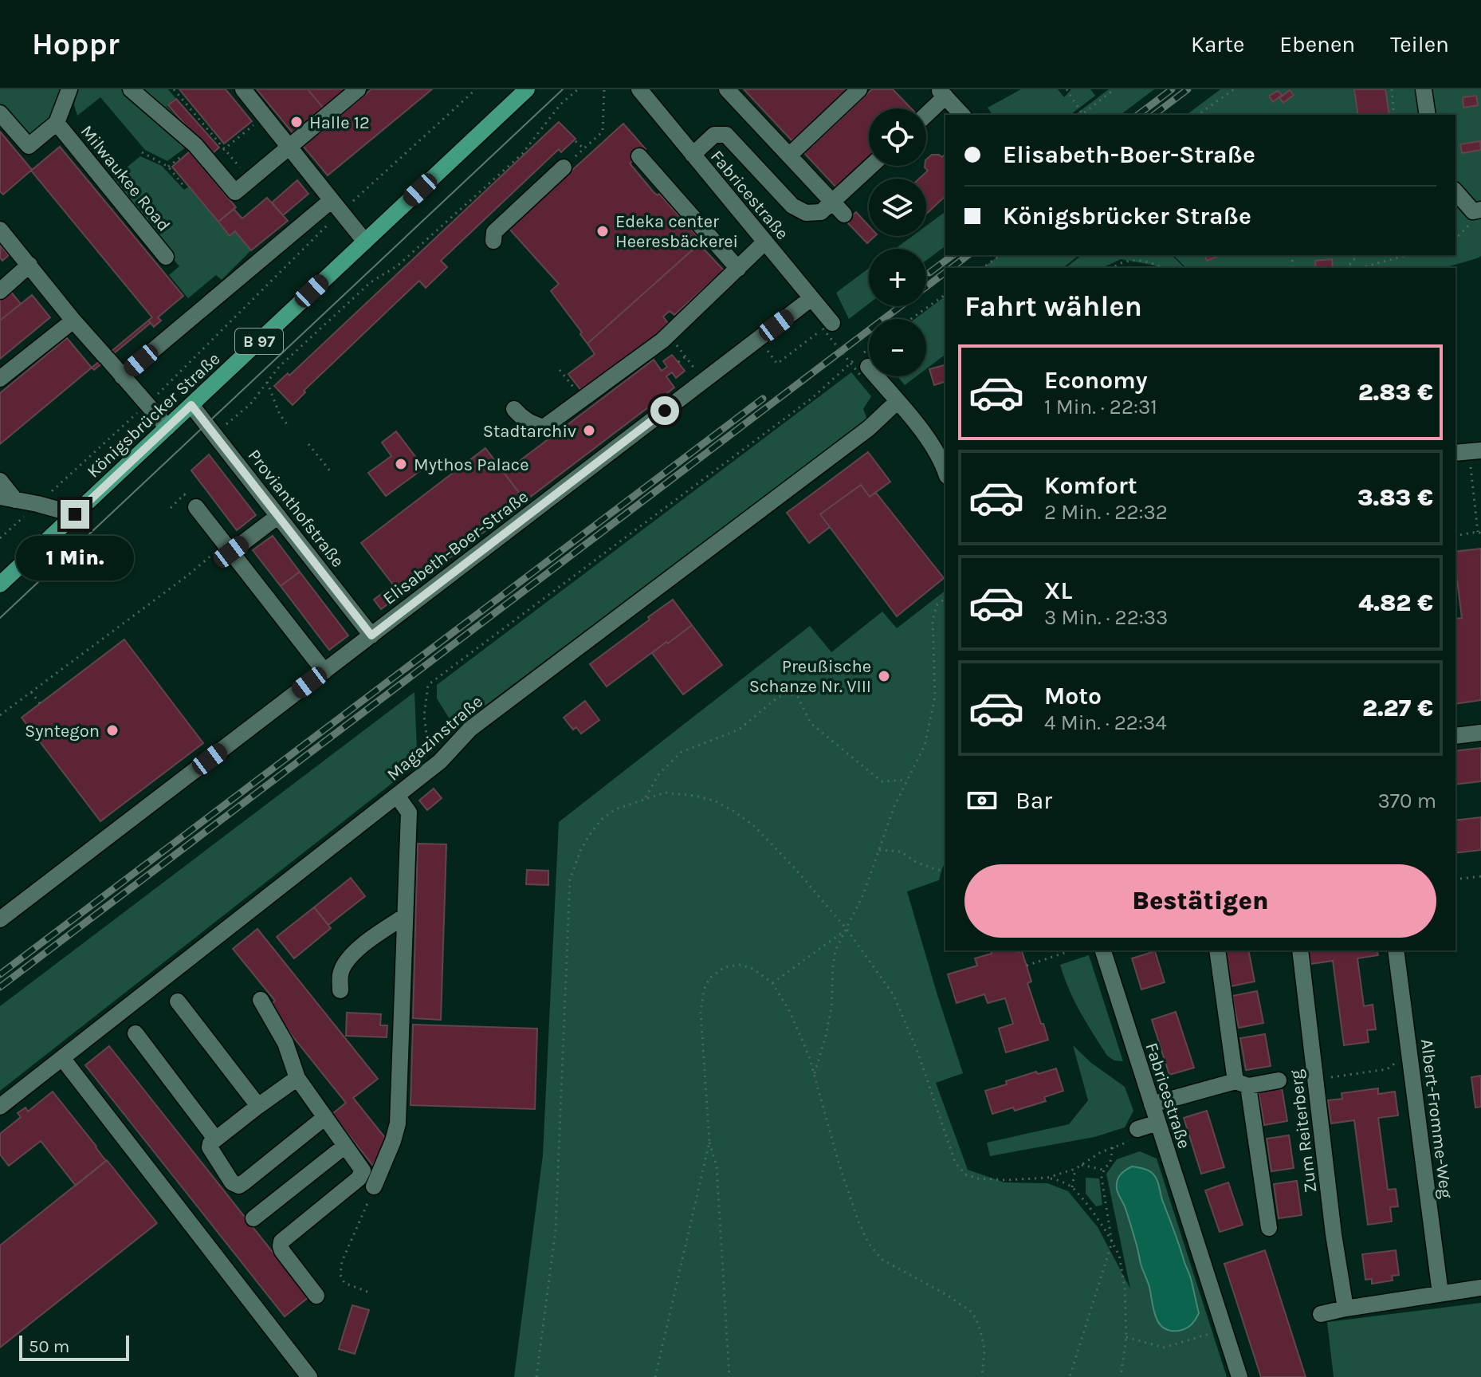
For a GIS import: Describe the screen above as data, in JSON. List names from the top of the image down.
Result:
{
  "streets": {
    "main road": ["B 97", "Königsbrücker Straße"],
    "street": [
      "Milwaukee Road",
      "Fabricestraße",
      "Provianthofstraße",
      "Elisabeth-Boer-Straße",
      "Magazinstraße",
      "Albert-Fromme-Weg",
      "Zum Reiterberg"
    ]
  },
  "crossings": [
    ["Fabricestraße", "Elisabeth-Boer-Straße"],
    ["Königsbrücker Straße", "Provianthofstraße"],
    ["Provianthofstraße", "Elisabeth-Boer-Straße"]
  ],
  "places": [
    "Halle 12",
    "Edeka center Heeresbäckerei",
    "Stadtarchiv",
    "Mythos Palace",
    "Preußische Schanze Nr. VIII",
    "Syntegon"
  ],
  "scale_bar": "50 m",
  "page": {
    "header": "Hoppr",
    "nav": ["Karte", "Ebenen", "Teilen"],
    "map_buttons": ["+", "−"],
    "banner": ["Elisabeth-Boer-Straße", "Königsbrücker Straße"],
    "heading": "Fahrt wählen",
    "list": [
      {
        "name": "Economy",
        "note": "1 Min. · 22:31",
        "value": "2.83 €"
      },
      {
        "name": "Komfort",
        "note": "2 Min. · 22:32",
        "value": "3.83 €"
      },
      {
        "name": "XL",
        "note": "3 Min. · 22:33",
        "value": "4.82 €"
      },
      {
        "name": "Moto",
        "note": "4 Min. · 22:34",
        "value": "2.27 €"
      }
    ],
    "bubble": "1 Min.",
    "pay": ["Bar", "370 m"],
    "buttons": "Bestätigen",
    "scale": "50 m"
  }
}
